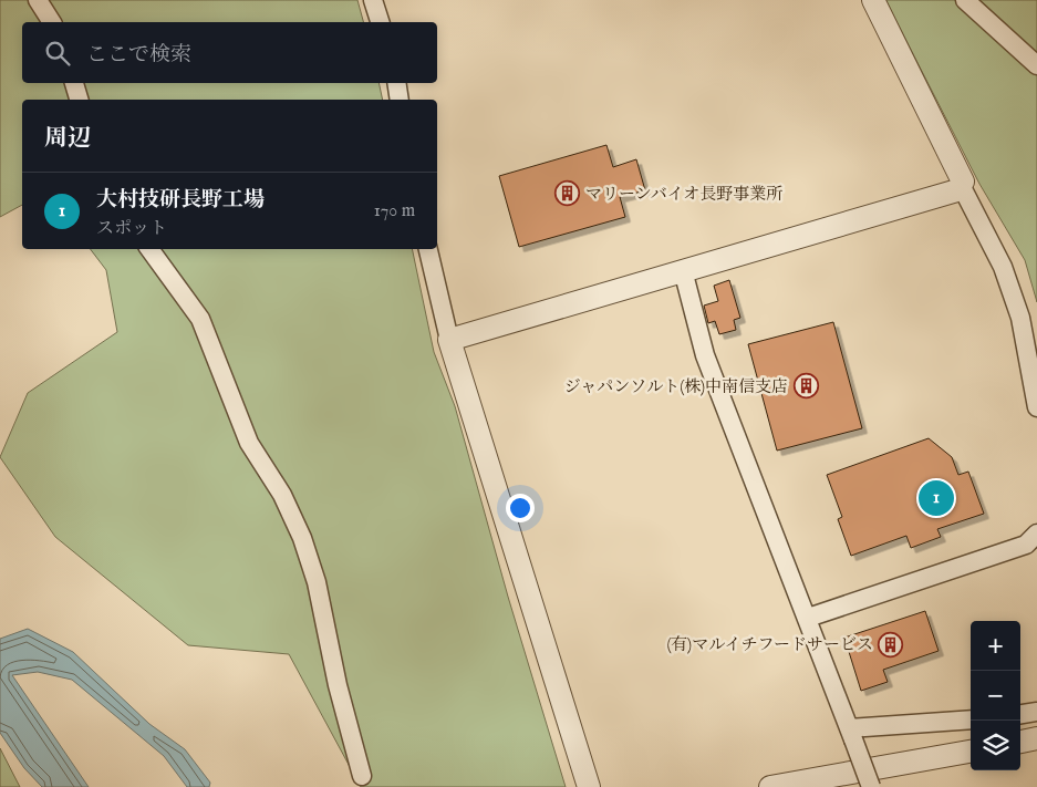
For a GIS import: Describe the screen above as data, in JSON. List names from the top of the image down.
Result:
{
  "places": {
    "building": ["マリーンバイオ長野事業所", "ジャパンソルト(株)中南信支店", "(有)マルイチフードサービス"]
  },
  "page": {
    "search": "ここで検索",
    "heading": "周辺",
    "list": [
      {
        "mark": "1",
        "name": "大村技研長野工場",
        "note": "スポット",
        "value": "170 m"
      }
    ],
    "pins": "1",
    "map_buttons": ["+", "−"]
  }
}
